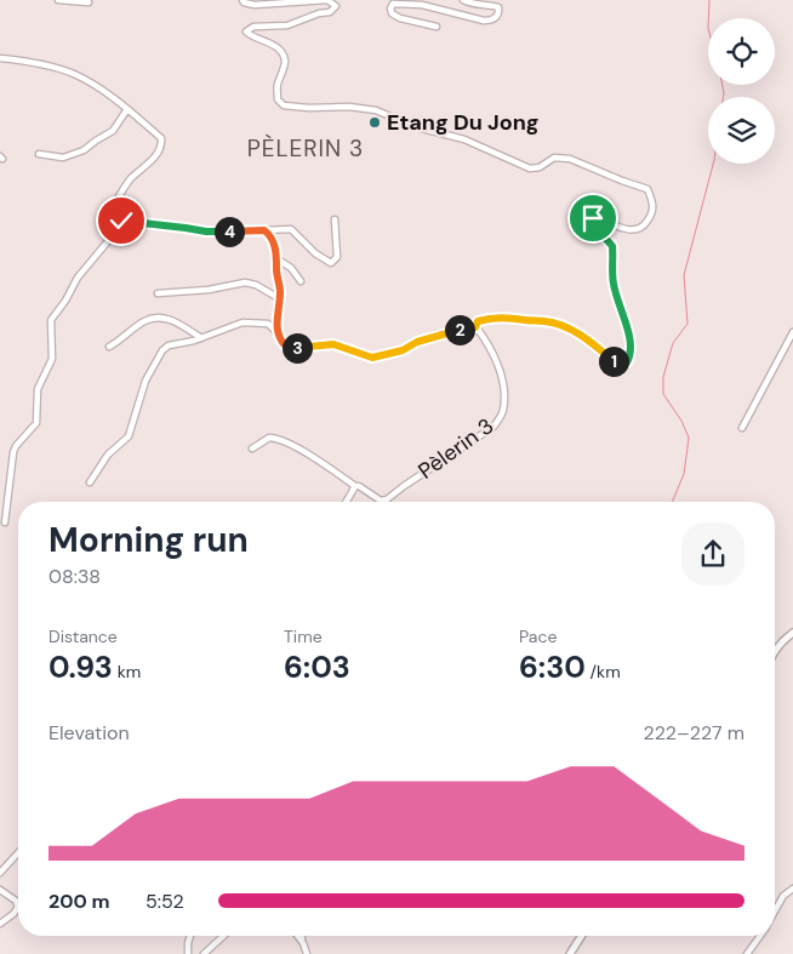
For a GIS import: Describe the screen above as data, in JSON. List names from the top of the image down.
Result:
{
  "streets": {
    "street": ["Pèlerin 3"]
  },
  "districts": ["PÈLERIN 3"],
  "places": ["Etang Du Jong"],
  "page": {
    "pins": [
      "4",
      "2",
      "3",
      "1"
    ],
    "heading": ["Morning run", "08:38"],
    "stats": [
      ["Distance", "0.93 km"],
      ["Time", "6:03"],
      ["Pace", "6:30 /km"]
    ],
    "chart": ["Elevation", "222–227 m"],
    "list": [
      {
        "name": "200 m",
        "note": "5:52"
      }
    ]
  }
}
